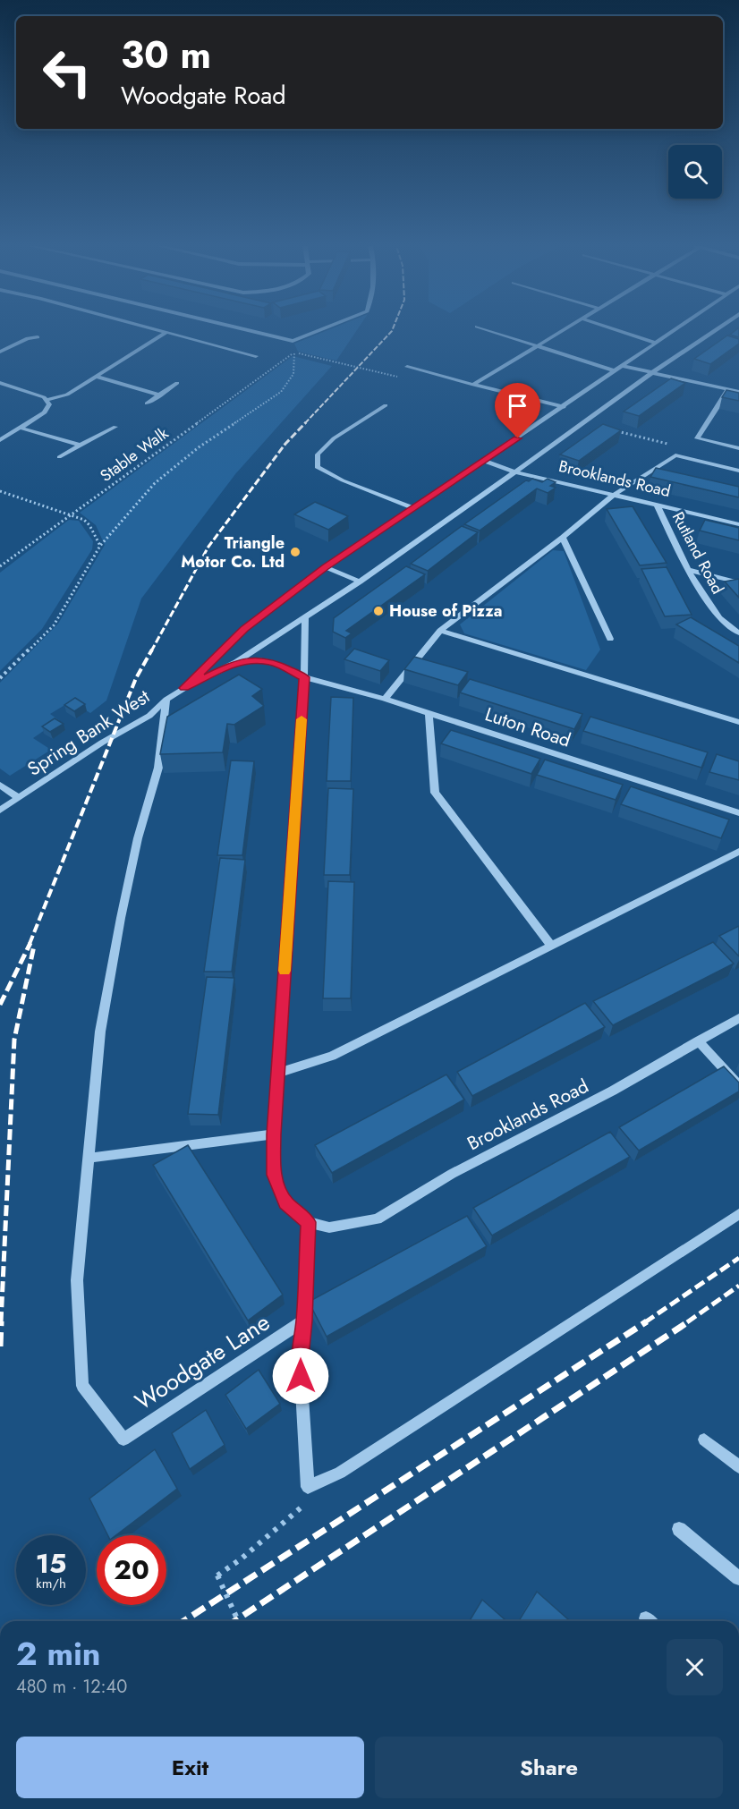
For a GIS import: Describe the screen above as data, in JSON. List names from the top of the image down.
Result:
{
  "streets": {
    "street": [
      "Brooklands Road",
      "Rutland Road",
      "Luton Road",
      "Spring Bank West",
      "Woodgate Lane"
    ],
    "path": ["Stable Walk"]
  },
  "crossings": [
    ["Brooklands Road", "Rutland Road"],
    ["Brooklands Road", "Spring Bank West"],
    ["Brooklands Road", "Woodgate Lane"],
    ["Luton Road", "Spring Bank West"]
  ],
  "places": ["Triangle Motor Co. Ltd", "House of Pizza"],
  "page": {
    "turn": ["30 m", "Woodgate Road"],
    "speed": "15 km/h",
    "limit": "20",
    "heading": ["2 min", "480 m · 12:40"],
    "buttons": ["Exit", "Share"]
  }
}
